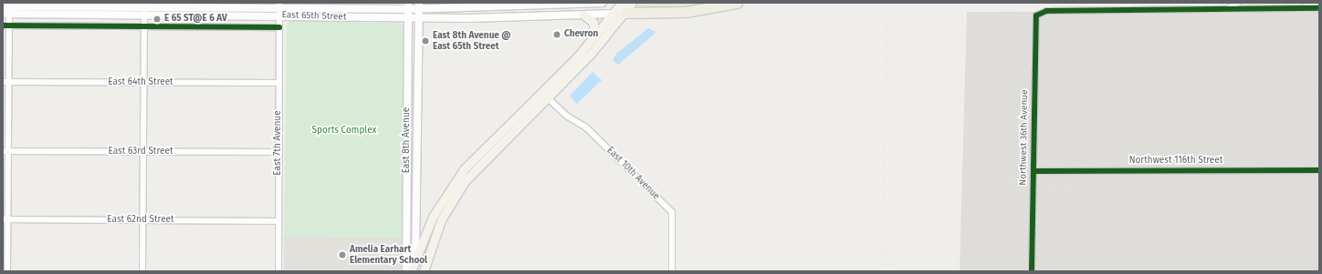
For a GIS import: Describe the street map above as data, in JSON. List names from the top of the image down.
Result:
{
  "streets": {
    "main road": ["East 65th Street", "East 8th Avenue"],
    "street": [
      "East 64th Street",
      "Northwest 36th Avenue",
      "East 7th Avenue",
      "East 63rd Street",
      "Northwest 116th Street",
      "East 10th Avenue",
      "East 62nd Street"
    ]
  },
  "crossings": [
    ["East 65th Street", "East 8th Avenue"],
    ["East 65th Street", "East 7th Avenue"],
    ["East 64th Street", "East 7th Avenue"],
    ["Northwest 36th Avenue", "Northwest 116th Street"],
    ["East 7th Avenue", "East 63rd Street"],
    ["East 7th Avenue", "East 62nd Street"]
  ],
  "parks": ["Sports Complex"],
  "places": [
    "E 65 ST@E 6 AV",
    "Chevron",
    "East 8th Avenue @ East 65th Street",
    "Amelia Earhart Elementary School"
  ]
}
